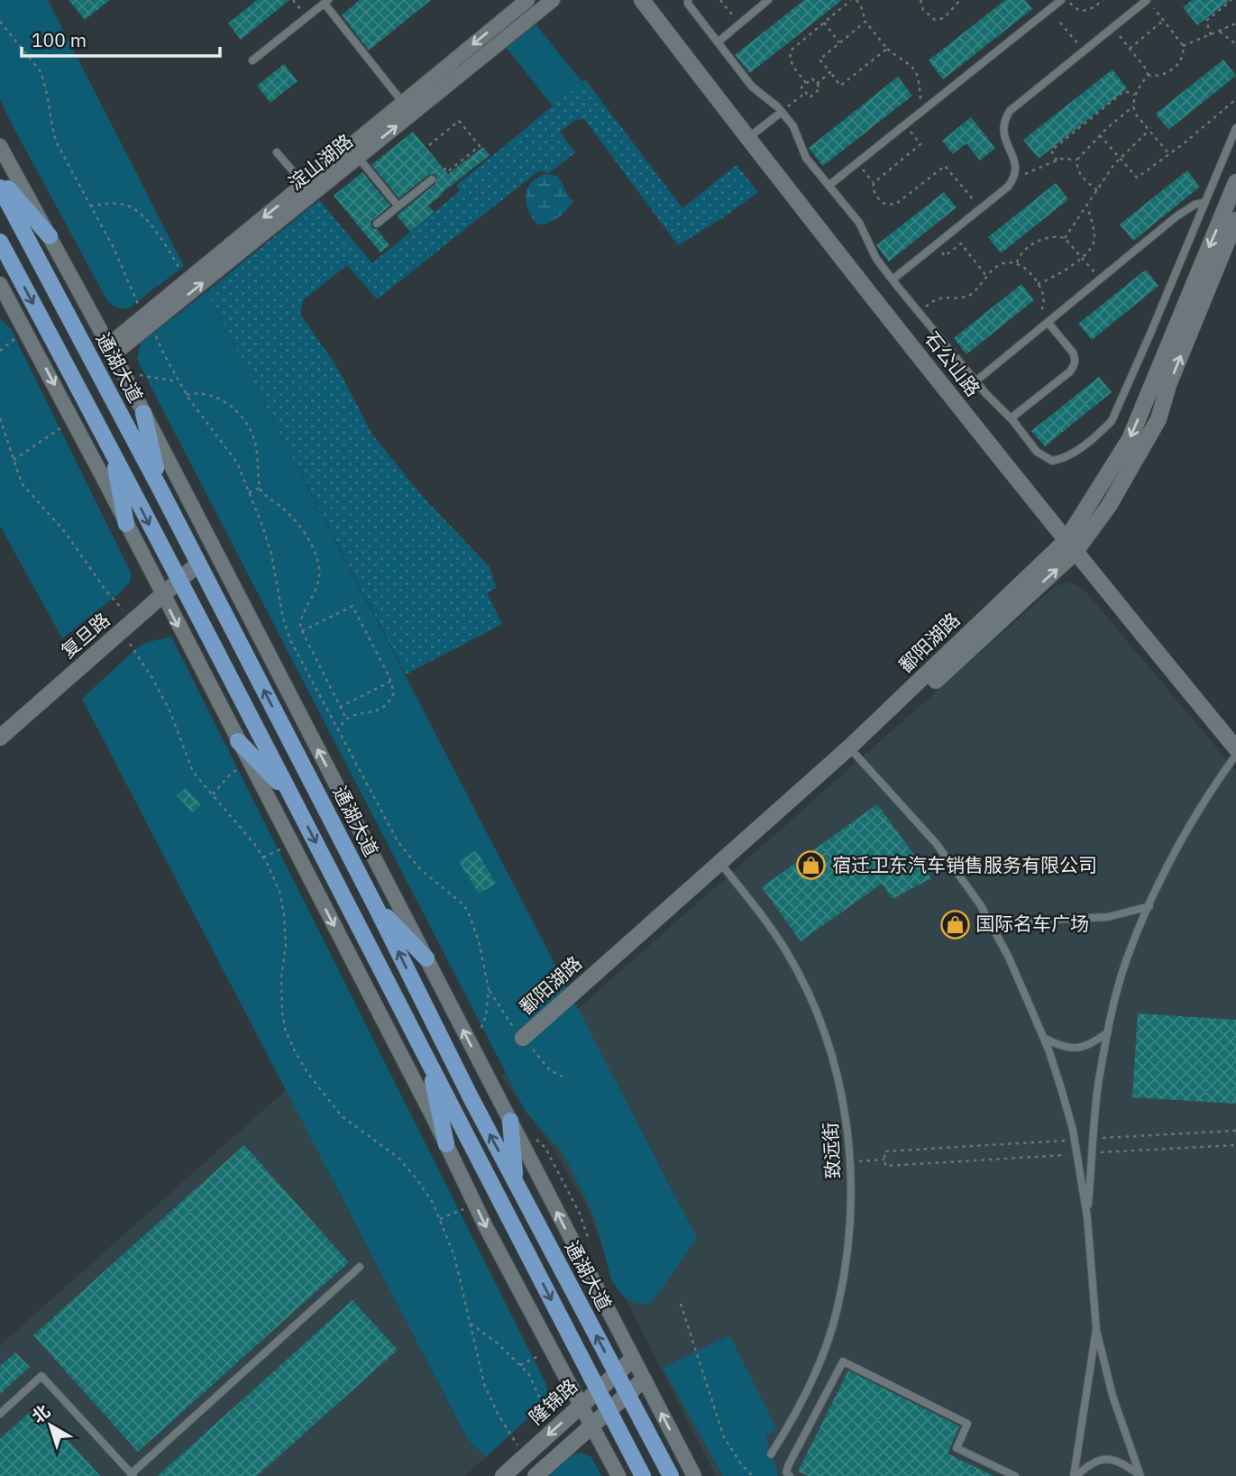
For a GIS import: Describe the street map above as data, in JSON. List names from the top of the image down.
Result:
{
  "streets": {
    "main road": ["通湖大道"],
    "street": [
      "淀山湖路",
      "石公山路",
      "复旦路",
      "鄱阳湖路",
      "隆锦路"
    ],
    "lane": ["致远街"]
  },
  "crossings": [
    ["石公山路", "鄱阳湖路"],
    ["通湖大道", "复旦路"],
    ["通湖大道", "隆锦路"],
    ["鄱阳湖路", "致远街"]
  ],
  "places": {
    "shop": ["宿迁卫东汽车销售服务有限公司", "国际名车广场"]
  },
  "scale_bar": "100 m",
  "north": "top left"
}
